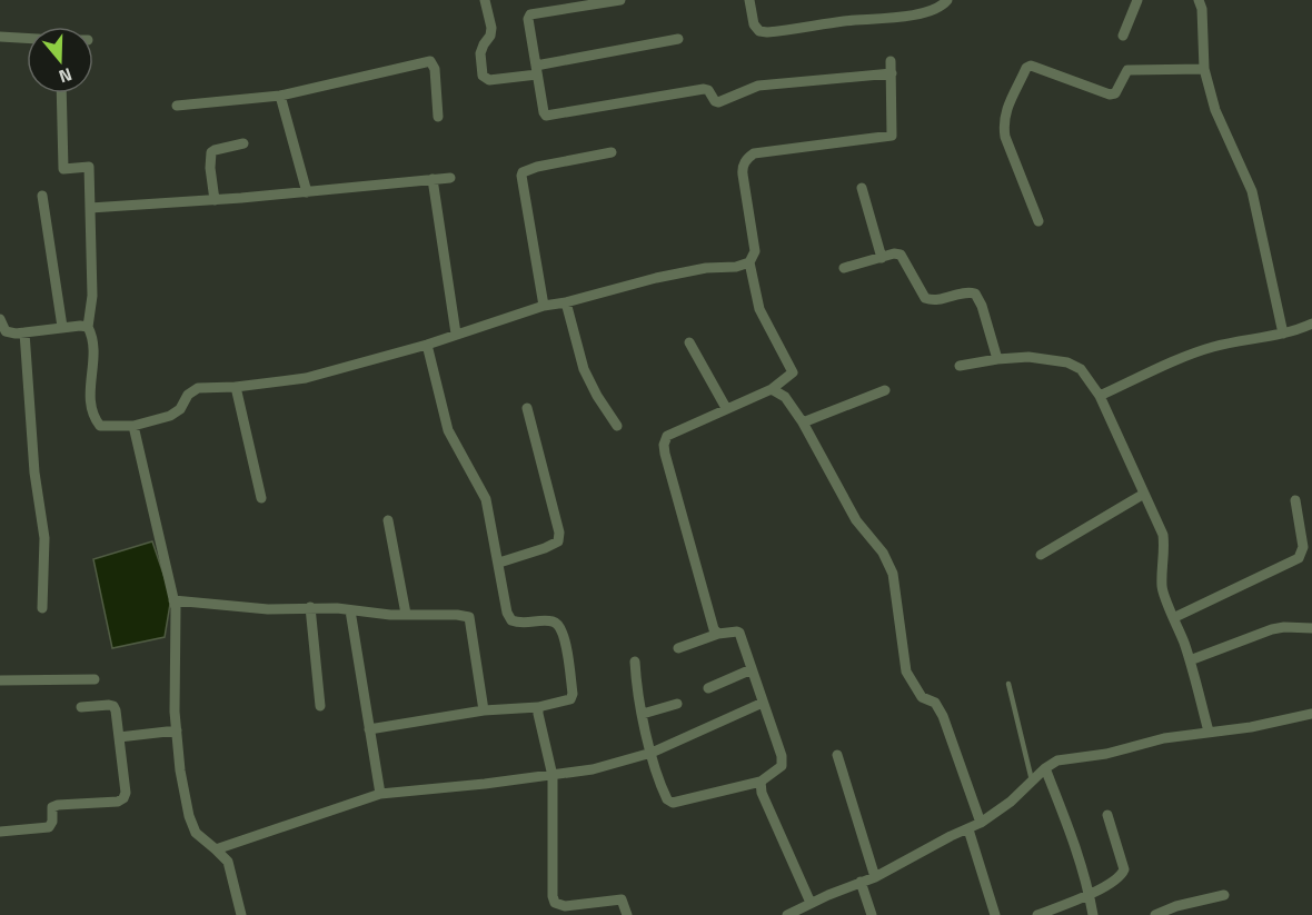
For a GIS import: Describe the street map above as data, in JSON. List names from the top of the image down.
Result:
{
  "north": "bottom"
}
